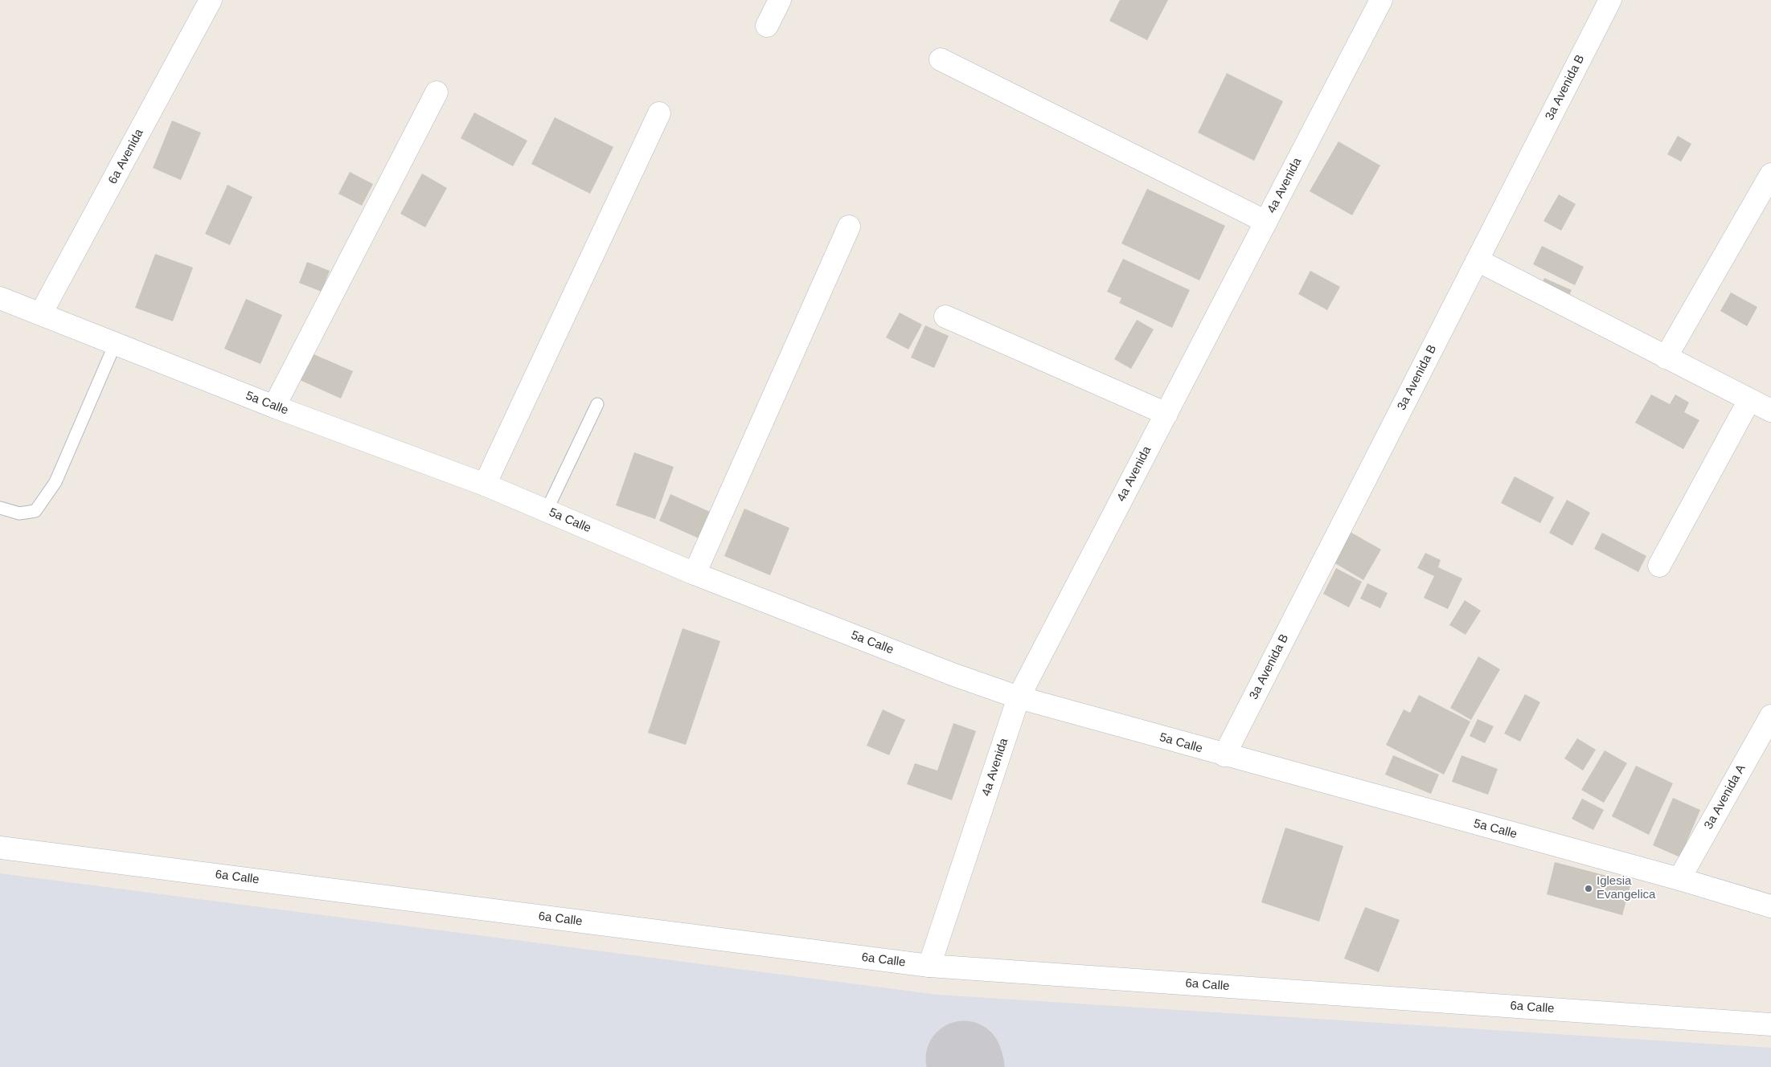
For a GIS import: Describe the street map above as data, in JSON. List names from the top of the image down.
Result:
{
  "streets": {
    "street": [
      "3a Avenida B",
      "6a Avenida",
      "4a Avenida",
      "5a Calle",
      "3a Avenida A",
      "6a Calle"
    ]
  },
  "crossings": [
    ["3a Avenida B", "5a Calle"],
    ["6a Avenida", "5a Calle"],
    ["4a Avenida", "5a Calle"],
    ["4a Avenida", "6a Calle"],
    ["5a Calle", "3a Avenida A"]
  ],
  "places": ["Iglesia Evangelica"]
}
